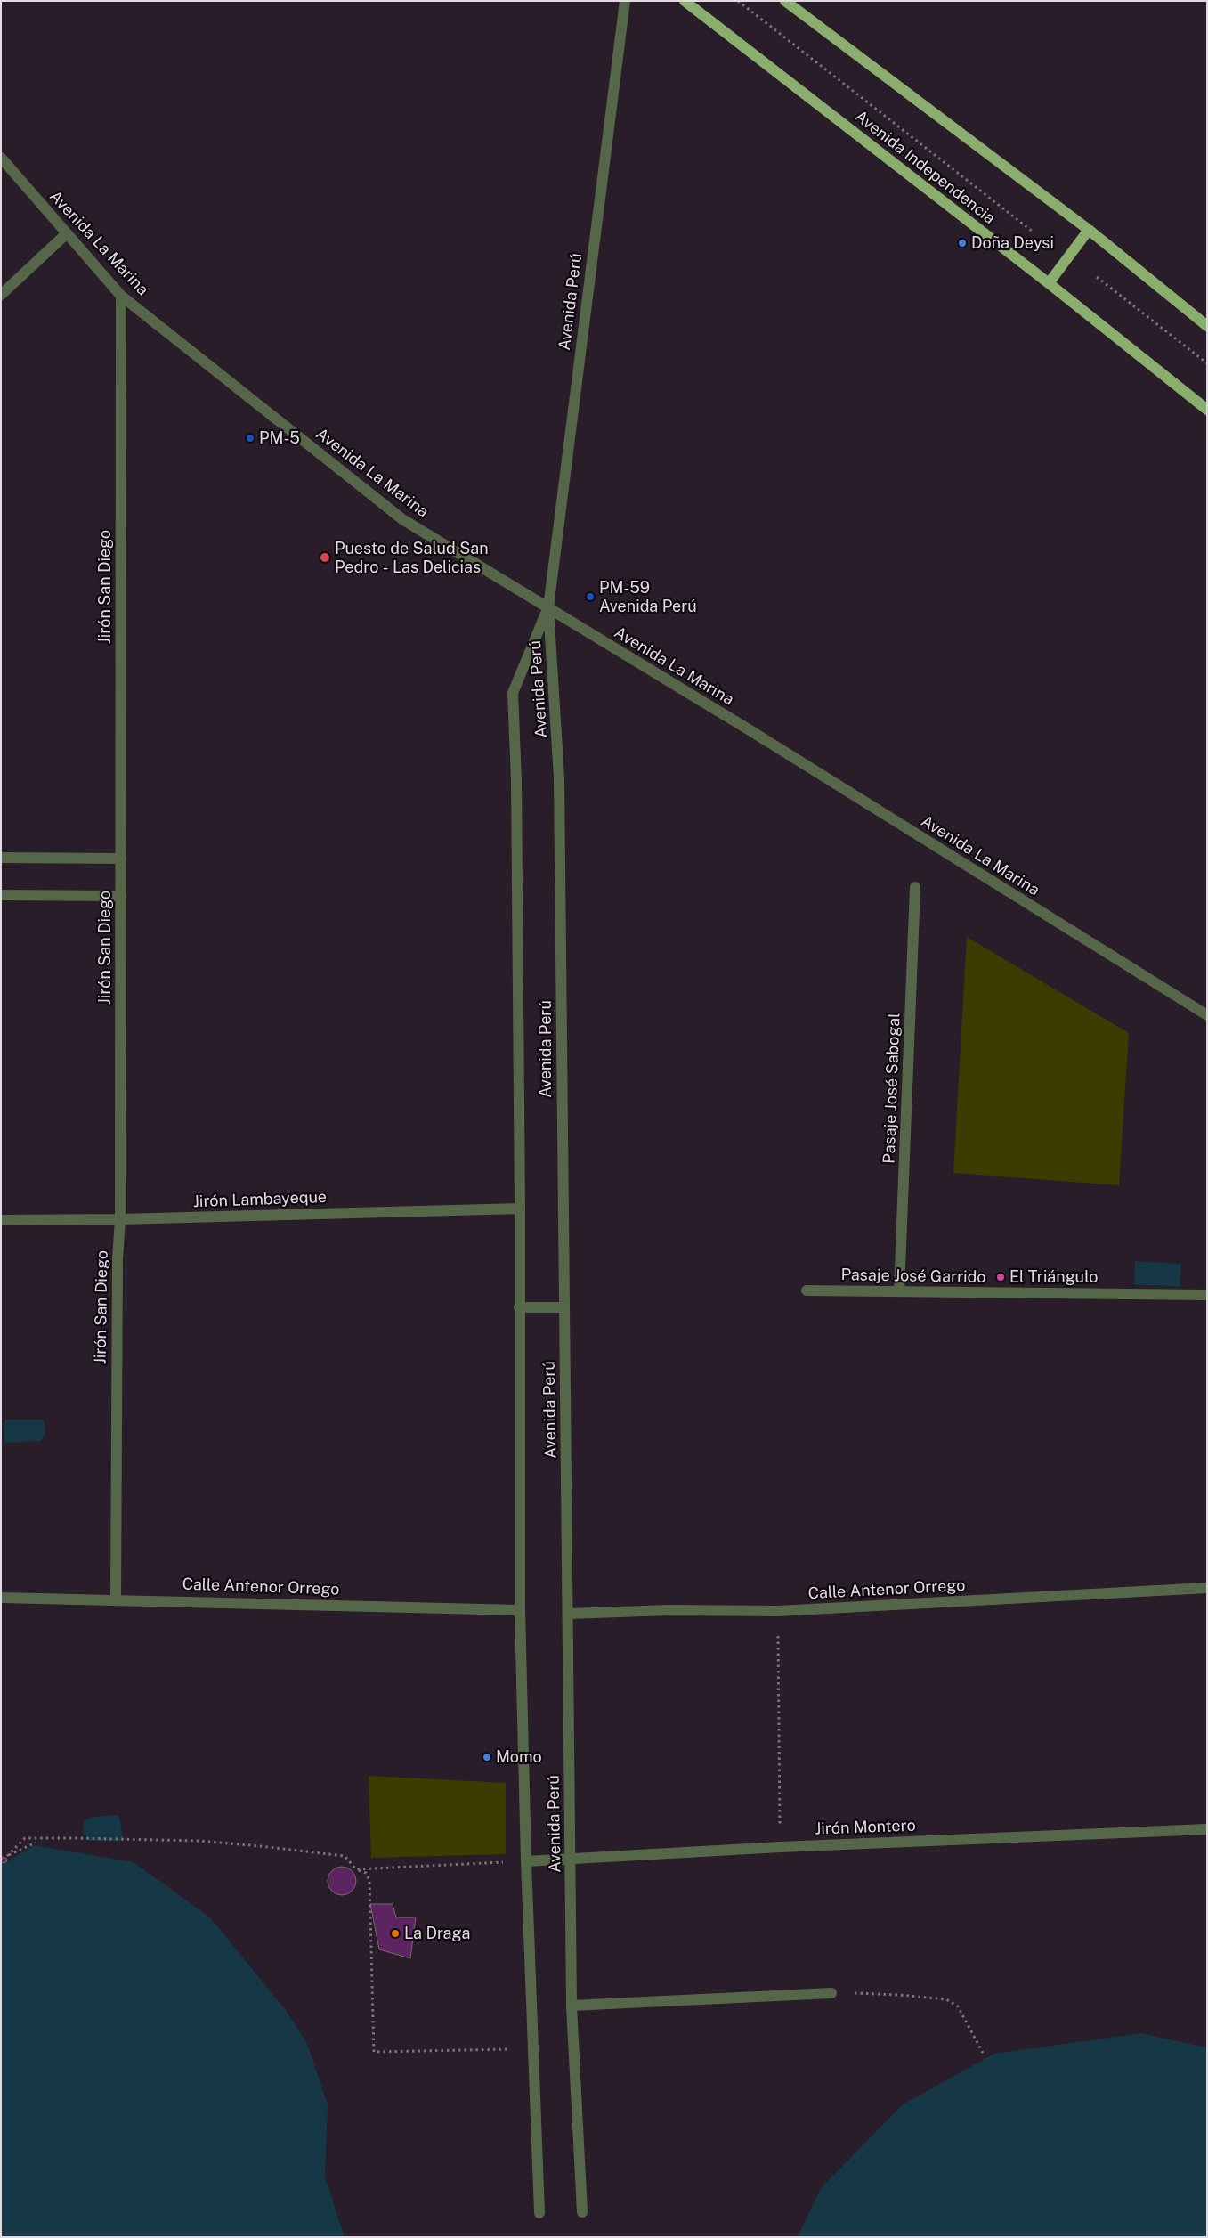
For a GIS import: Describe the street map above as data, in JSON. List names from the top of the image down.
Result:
{
  "streets": {
    "main road": ["Avenida Independencia"],
    "street": [
      "Avenida La Marina",
      "Avenida Perú",
      "Jirón San Diego",
      "Pasaje José Sabogal",
      "Jirón Lambayeque",
      "Pasaje José Garrido",
      "Calle Antenor Orrego",
      "Jirón Montero"
    ]
  },
  "crossings": [
    ["Avenida La Marina", "Avenida Perú"],
    ["Avenida La Marina", "Jirón San Diego"],
    ["Avenida Perú", "Jirón Lambayeque"],
    ["Avenida Perú", "Calle Antenor Orrego"],
    ["Avenida Perú", "Jirón Montero"],
    ["Jirón San Diego", "Jirón Lambayeque"],
    ["Jirón San Diego", "Calle Antenor Orrego"],
    ["Pasaje José Sabogal", "Pasaje José Garrido"]
  ],
  "places": [
    "Doña Deysi",
    "PM-5",
    "Puesto de Salud San Pedro - Las Delicias",
    "PM-59 Avenida Perú",
    "El Triángulo",
    "Momo",
    "La Draga"
  ]
}
